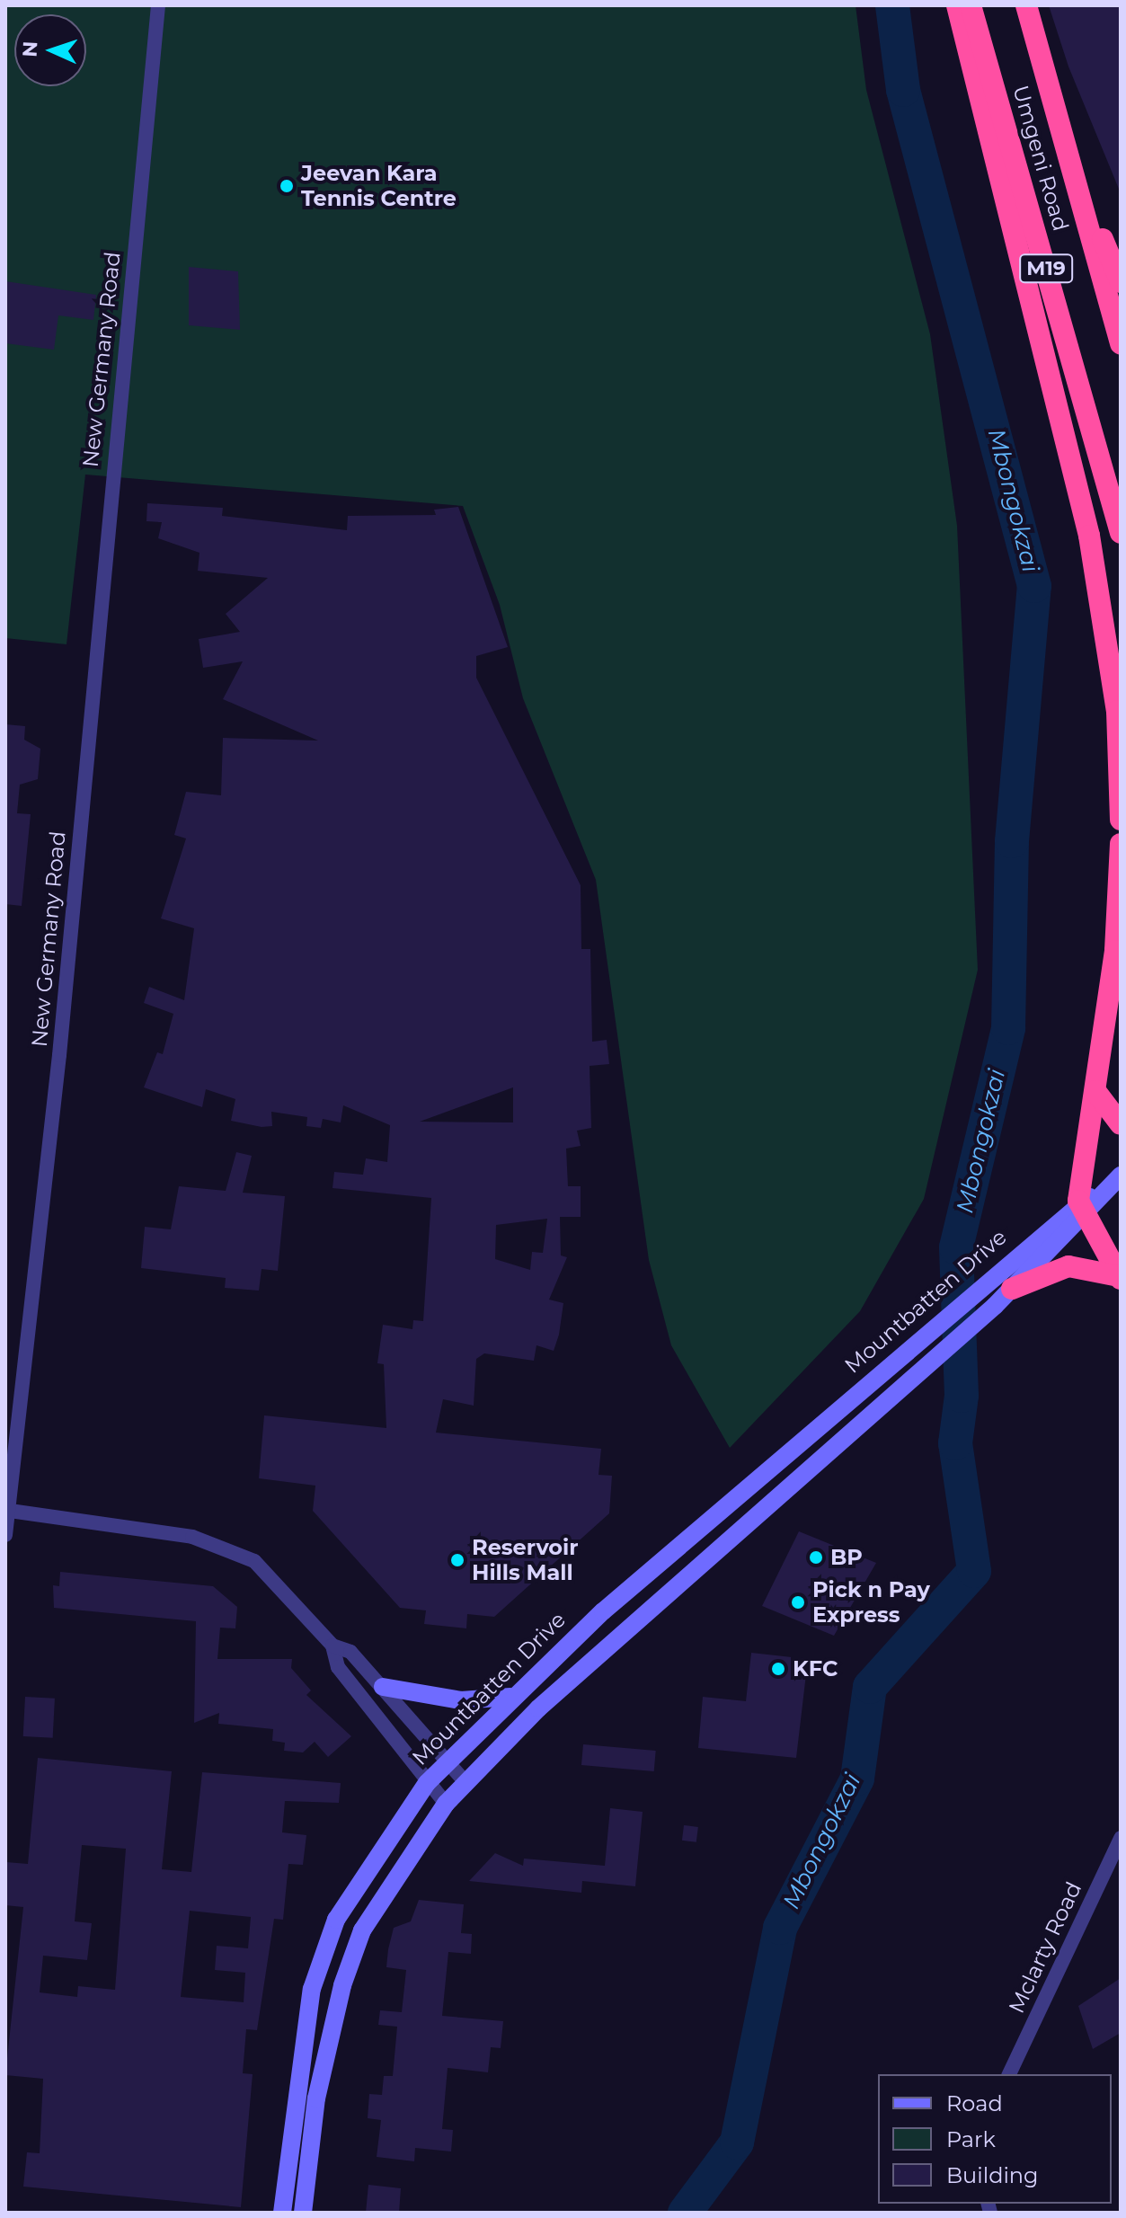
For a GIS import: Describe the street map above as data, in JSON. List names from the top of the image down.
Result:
{
  "streets": {
    "highway": ["Umgeni Road", "M19"],
    "main road": ["Mountbatten Drive"],
    "street": ["New Germany Road", "Mclarty Road"]
  },
  "water": ["Mbongokzai"],
  "places": [
    "Jeevan Kara Tennis Centre",
    "BP",
    "Reservoir Hills Mall",
    "Pick n Pay Express",
    "KFC"
  ],
  "legend": ["Road", "Park", "Building"],
  "north": "left"
}
